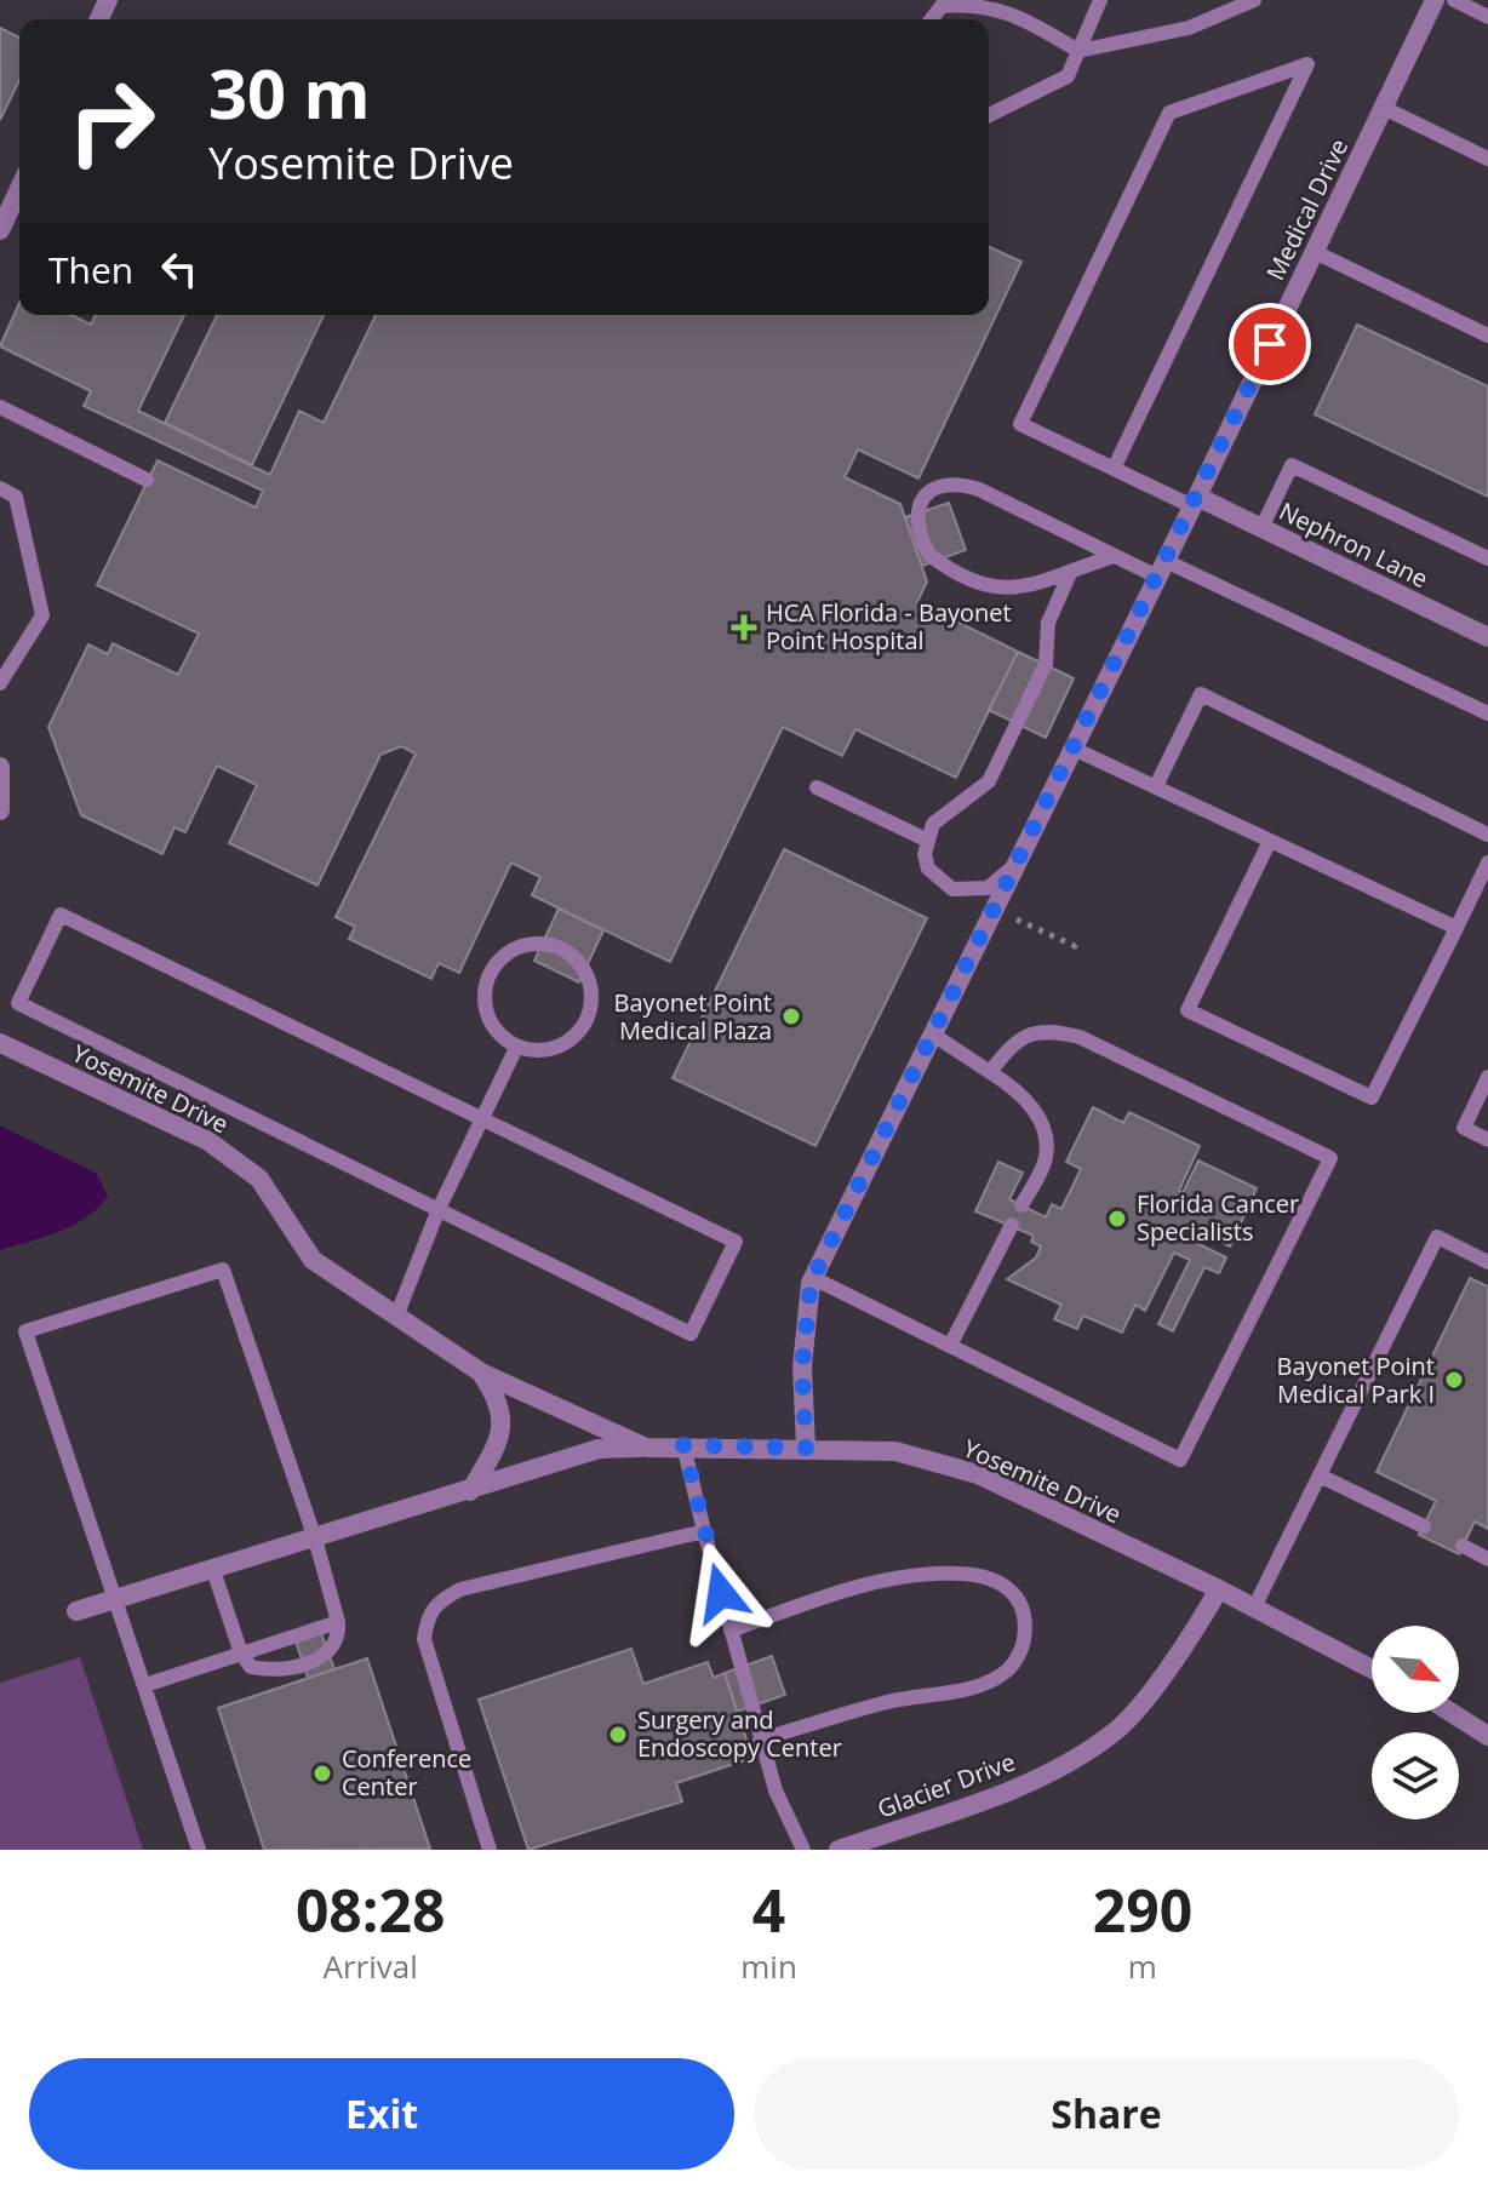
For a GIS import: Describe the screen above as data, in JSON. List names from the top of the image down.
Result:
{
  "streets": {
    "street": [
      "Medical Drive",
      "Nephron Lane",
      "Yosemite Drive",
      "Glacier Drive"
    ]
  },
  "crossings": [
    ["Medical Drive", "Nephron Lane"],
    ["Medical Drive", "Yosemite Drive"],
    ["Yosemite Drive", "Glacier Drive"]
  ],
  "places": {
    "health": ["HCA Florida - Bayonet Point Hospital"],
    "other": [
      "Bayonet Point Medical Plaza",
      "Florida Cancer Specialists",
      "Bayonet Point Medical Park I",
      "Surgery and Endoscopy Center",
      "Conference Center"
    ]
  },
  "north": "bottom right",
  "page": {
    "turn": ["30 m", "Yosemite Drive"],
    "then": "Then",
    "eta": [
      "08:28",
      "Arrival",
      "4",
      "min",
      "290",
      "m"
    ],
    "buttons": ["Exit", "Share"]
  }
}
